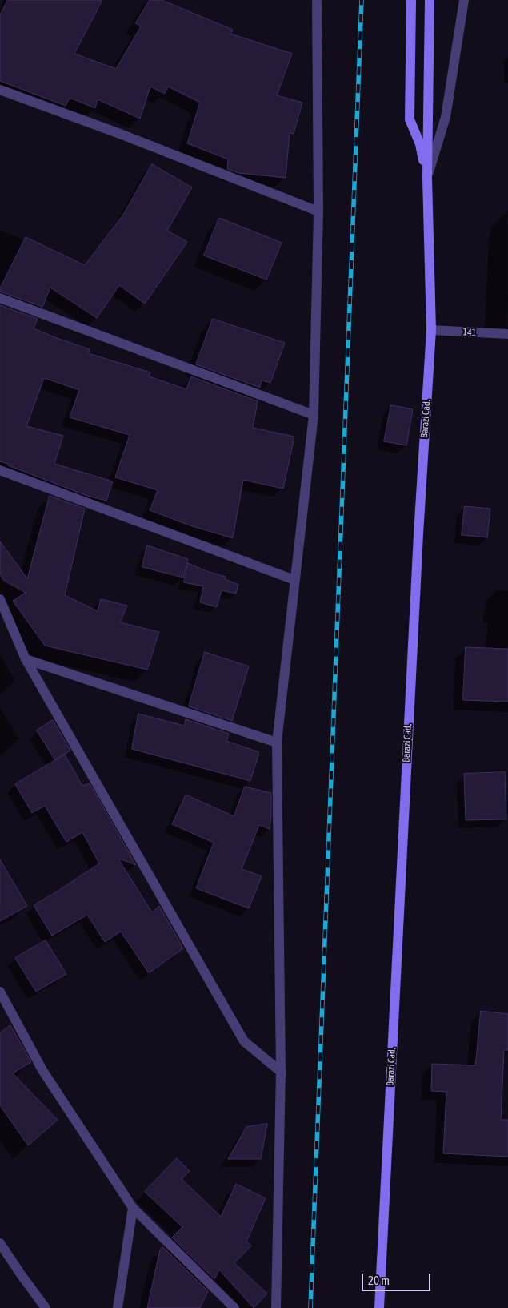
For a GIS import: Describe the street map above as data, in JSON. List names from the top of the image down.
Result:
{
  "streets": {
    "street": ["141", "Barazi Cad."]
  },
  "crossings": [
    ["141", "Barazi Cad."]
  ],
  "scale_bar": "20 m"
}
